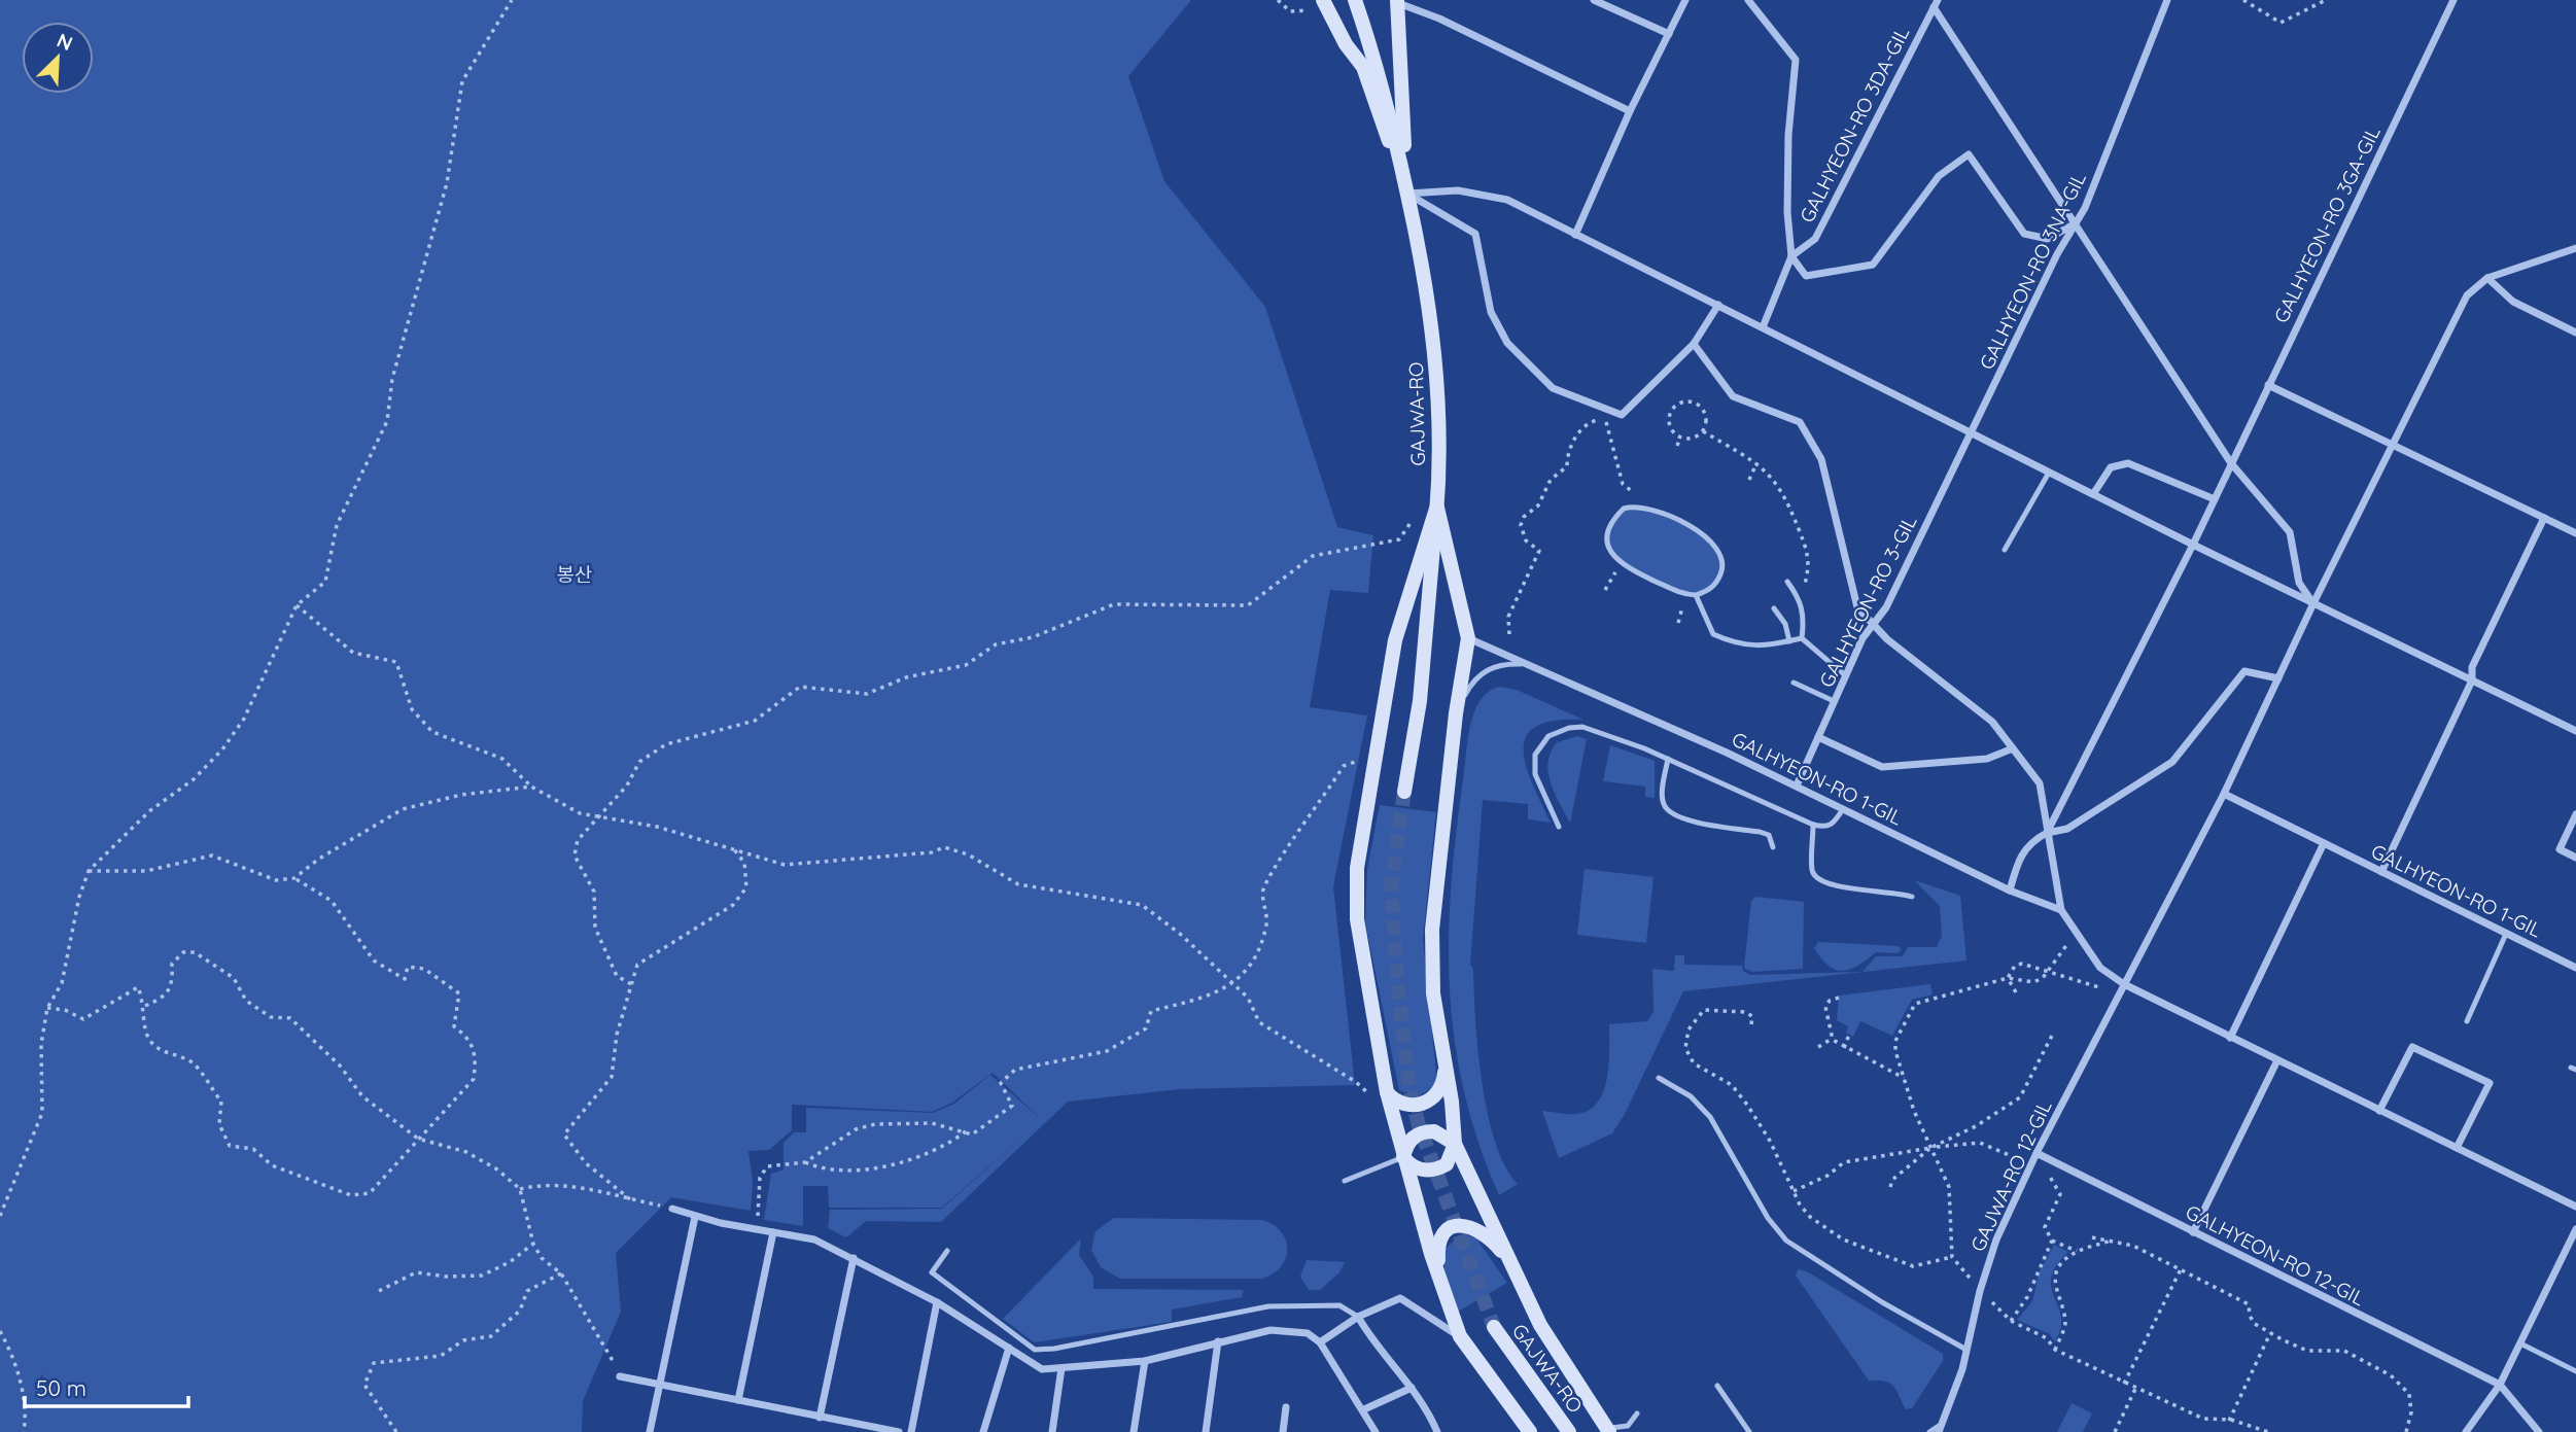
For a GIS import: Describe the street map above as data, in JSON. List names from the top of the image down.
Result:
{
  "streets": {
    "main road": ["GAJWA-RO"],
    "street": [
      "GALHYEON-RO 3DA-GIL",
      "GALHYEON-RO 3GA-GIL",
      "GALHYEON-RO 3NA-GIL",
      "GALHYEON-RO 3-GIL",
      "GALHYEON-RO 1-GIL",
      "GAJWA-RO 12-GIL",
      "GALHYEON-RO 12-GIL"
    ]
  },
  "crossings": [
    ["GALHYEON-RO 3NA-GIL", "GALHYEON-RO 3-GIL"],
    ["GALHYEON-RO 3-GIL", "GALHYEON-RO 1-GIL"],
    ["GAJWA-RO 12-GIL", "GALHYEON-RO 12-GIL"]
  ],
  "parks": ["봉산"],
  "scale_bar": "50 m",
  "north": "top right"
}
